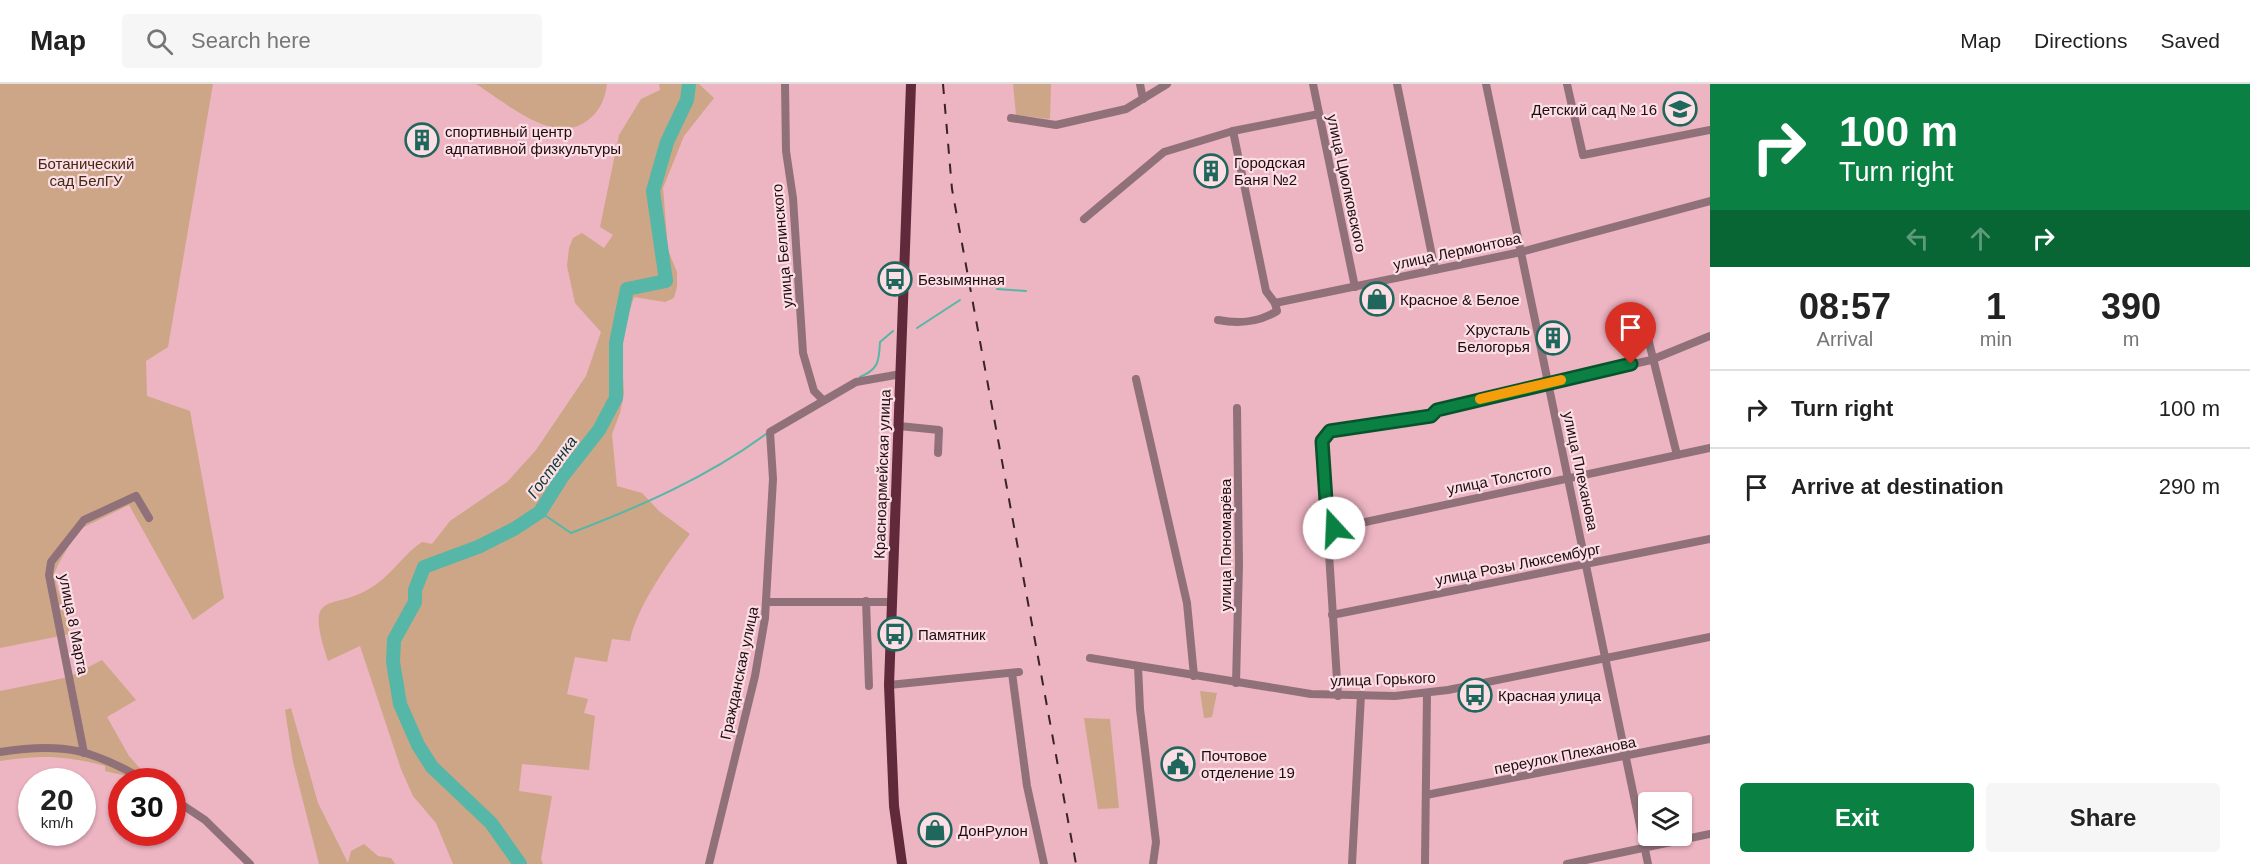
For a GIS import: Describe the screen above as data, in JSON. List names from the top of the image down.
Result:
{
  "streets": {
    "main road": ["Красноармейская улица"],
    "street": [
      "улица Циолковского",
      "улица Белинского",
      "улица Лермонтова",
      "улица Плеханова",
      "улица Толстого",
      "улица Пономарёва",
      "улица Розы Люксембург",
      "улица 8 Марта",
      "Гражданская улица",
      "улица Горького",
      "переулок Плеханова"
    ]
  },
  "crossings": [
    ["улица Циолковского", "улица Лермонтова"],
    ["улица Белинского", "Гражданская улица"],
    ["улица Лермонтова", "улица Плеханова"],
    ["улица Плеханова", "улица Толстого"],
    ["улица Плеханова", "улица Розы Люксембург"],
    ["улица Плеханова", "улица Горького"],
    ["улица Плеханова", "переулок Плеханова"],
    ["улица Пономарёва", "улица Горького"]
  ],
  "water": ["Гостенка"],
  "parks": ["Ботанический сад БелГУ"],
  "places": {
    "school or university": ["Детский сад № 16"],
    "building": ["спортивный центр адпативной физкультуры", "Городская Баня №2", "Хрусталь Белогорья"],
    "bus stop": ["Безымянная", "Памятник", "Красная улица"],
    "shop": ["Красное & Белое", "ДонРулон"],
    "public building": ["Почтовое отделение 19"]
  },
  "page": {
    "header": "Map",
    "search": "Search here",
    "nav": ["Map", "Directions", "Saved"],
    "turn": ["100 m", "Turn right"],
    "eta": [
      "08:57",
      "Arrival",
      "1",
      "min",
      "390",
      "m"
    ],
    "list": [
      {
        "name": "Turn right",
        "value": "100 m"
      },
      {
        "name": "Arrive at destination",
        "value": "290 m"
      }
    ],
    "speed": "20 km/h",
    "limit": "30",
    "buttons": ["Exit", "Share"]
  }
}
